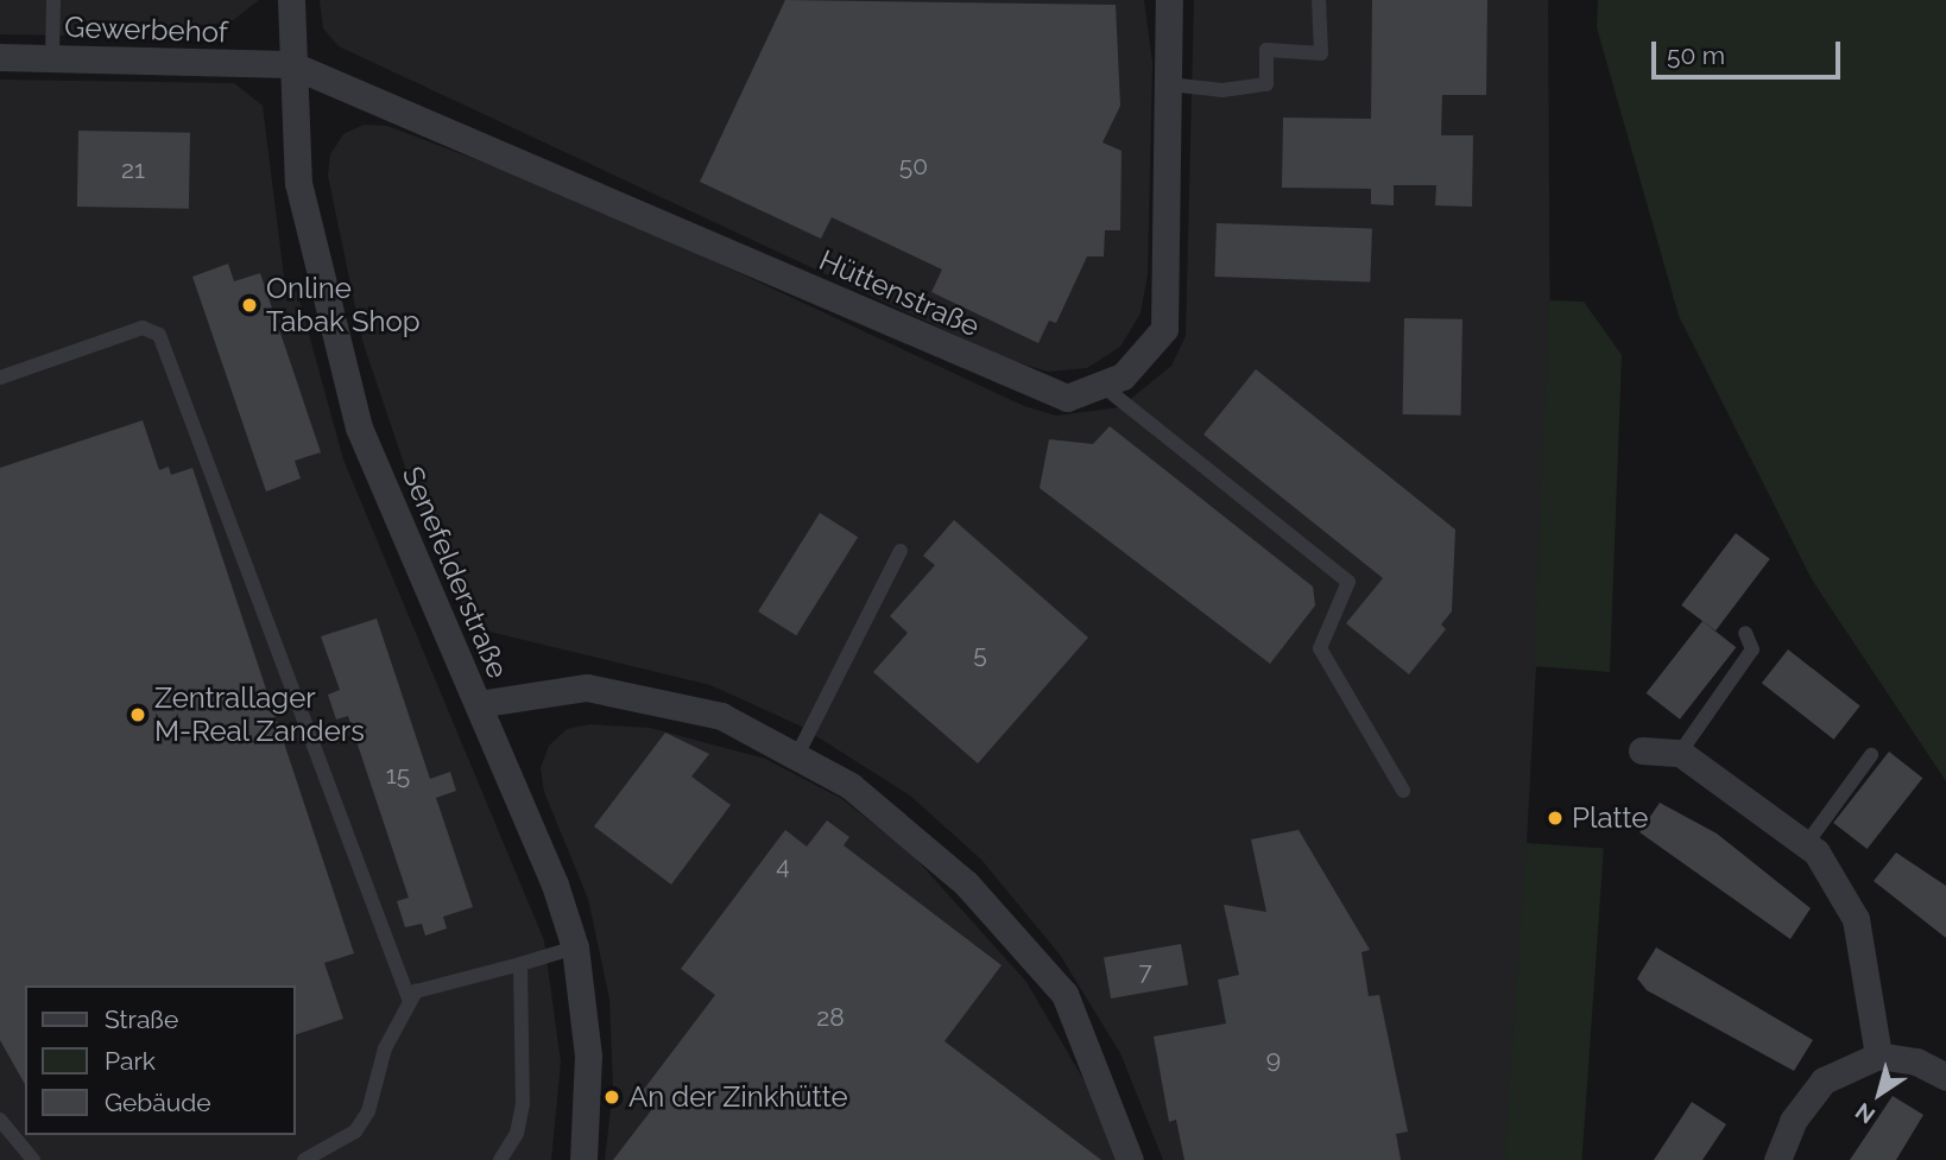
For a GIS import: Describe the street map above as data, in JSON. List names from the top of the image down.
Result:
{
  "streets": {
    "street": ["Gewerbehof", "Hüttenstraße", "Senefelderstraße"]
  },
  "crossings": [
    ["Gewerbehof", "Hüttenstraße"],
    ["Gewerbehof", "Senefelderstraße"],
    ["Hüttenstraße", "Senefelderstraße"]
  ],
  "places": [
    "Online Tabak Shop",
    "Zentrallager M-Real Zanders",
    "Platte",
    "An der Zinkhütte"
  ],
  "house_numbers": [
    "50",
    "21",
    "5",
    "15",
    "4",
    "7",
    "28",
    "9"
  ],
  "legend": ["Straße", "Park", "Gebäude"],
  "scale_bar": "50 m",
  "north": "bottom left"
}
